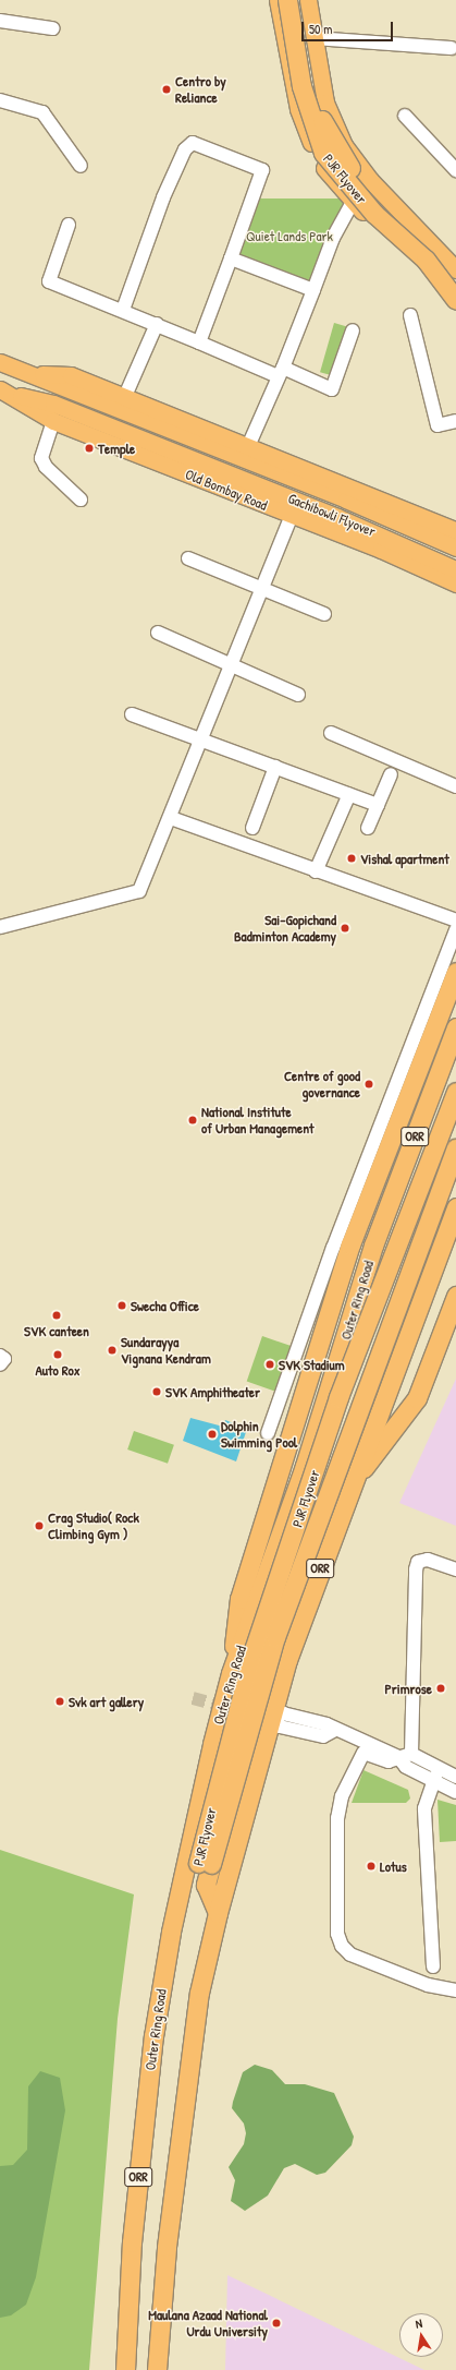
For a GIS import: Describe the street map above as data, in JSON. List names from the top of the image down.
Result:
{
  "streets": {
    "highway": ["PJR Flyover", "ORR", "Outer Ring Road"],
    "main road": ["Old Bombay Road", "Gachibowli Flyover"]
  },
  "crossings": [
    ["PJR Flyover", "ORR"],
    ["PJR Flyover", "Outer Ring Road"],
    ["Old Bombay Road", "Gachibowli Flyover"]
  ],
  "parks": ["Quiet Lands Park"],
  "places": [
    "Centro by Reliance",
    "Temple",
    "Vishal apartment",
    "Sai-Gopichand Badminton Academy",
    "Centre of good governance",
    "National Institute of Urban Management",
    "Swecha Office",
    "SVK canteen",
    "Sundarayya Vignana Kendram",
    "Auto Rox",
    "SVK Stadium",
    "SVK Amphitheater",
    "Dolphin Swimming Pool",
    "Crag Studio( Rock Climbing Gym )",
    "Primrose",
    "Svk art gallery",
    "Lotus",
    "Maulana Azaad National Urdu University"
  ],
  "scale_bar": "50 m",
  "north": "top"
}
